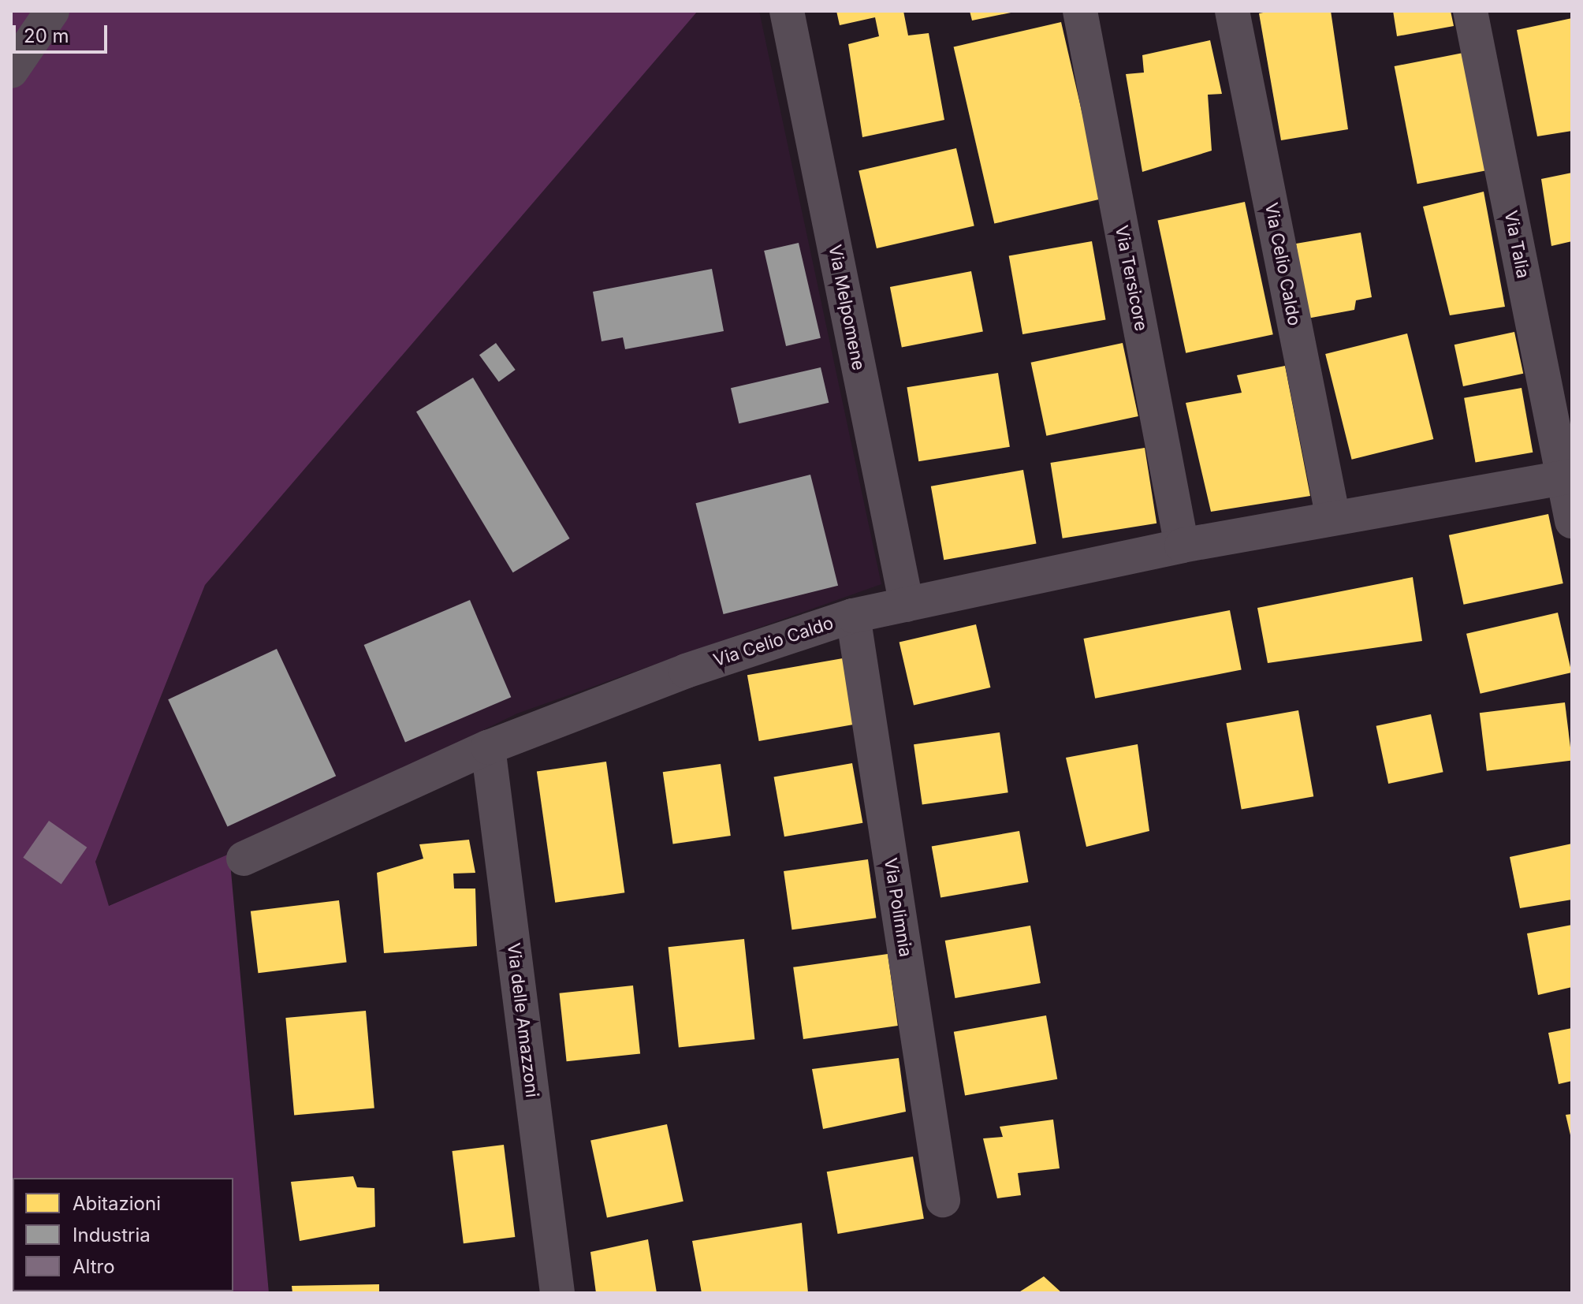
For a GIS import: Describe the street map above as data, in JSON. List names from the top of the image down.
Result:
{
  "streets": {
    "street": [
      "Via Talia",
      "Via Celio Caldo",
      "Via Tersicore",
      "Via Melpomene",
      "Via Polimnia",
      "Via delle Amazzoni"
    ]
  },
  "crossings": [
    ["Via Talia", "Via Celio Caldo"],
    ["Via Celio Caldo", "Via Tersicore"],
    ["Via Celio Caldo", "Via Melpomene"],
    ["Via Celio Caldo", "Via Polimnia"],
    ["Via Celio Caldo", "Via delle Amazzoni"]
  ],
  "legend": ["Abitazioni", "Industria", "Altro"],
  "scale_bar": "20 m"
}
